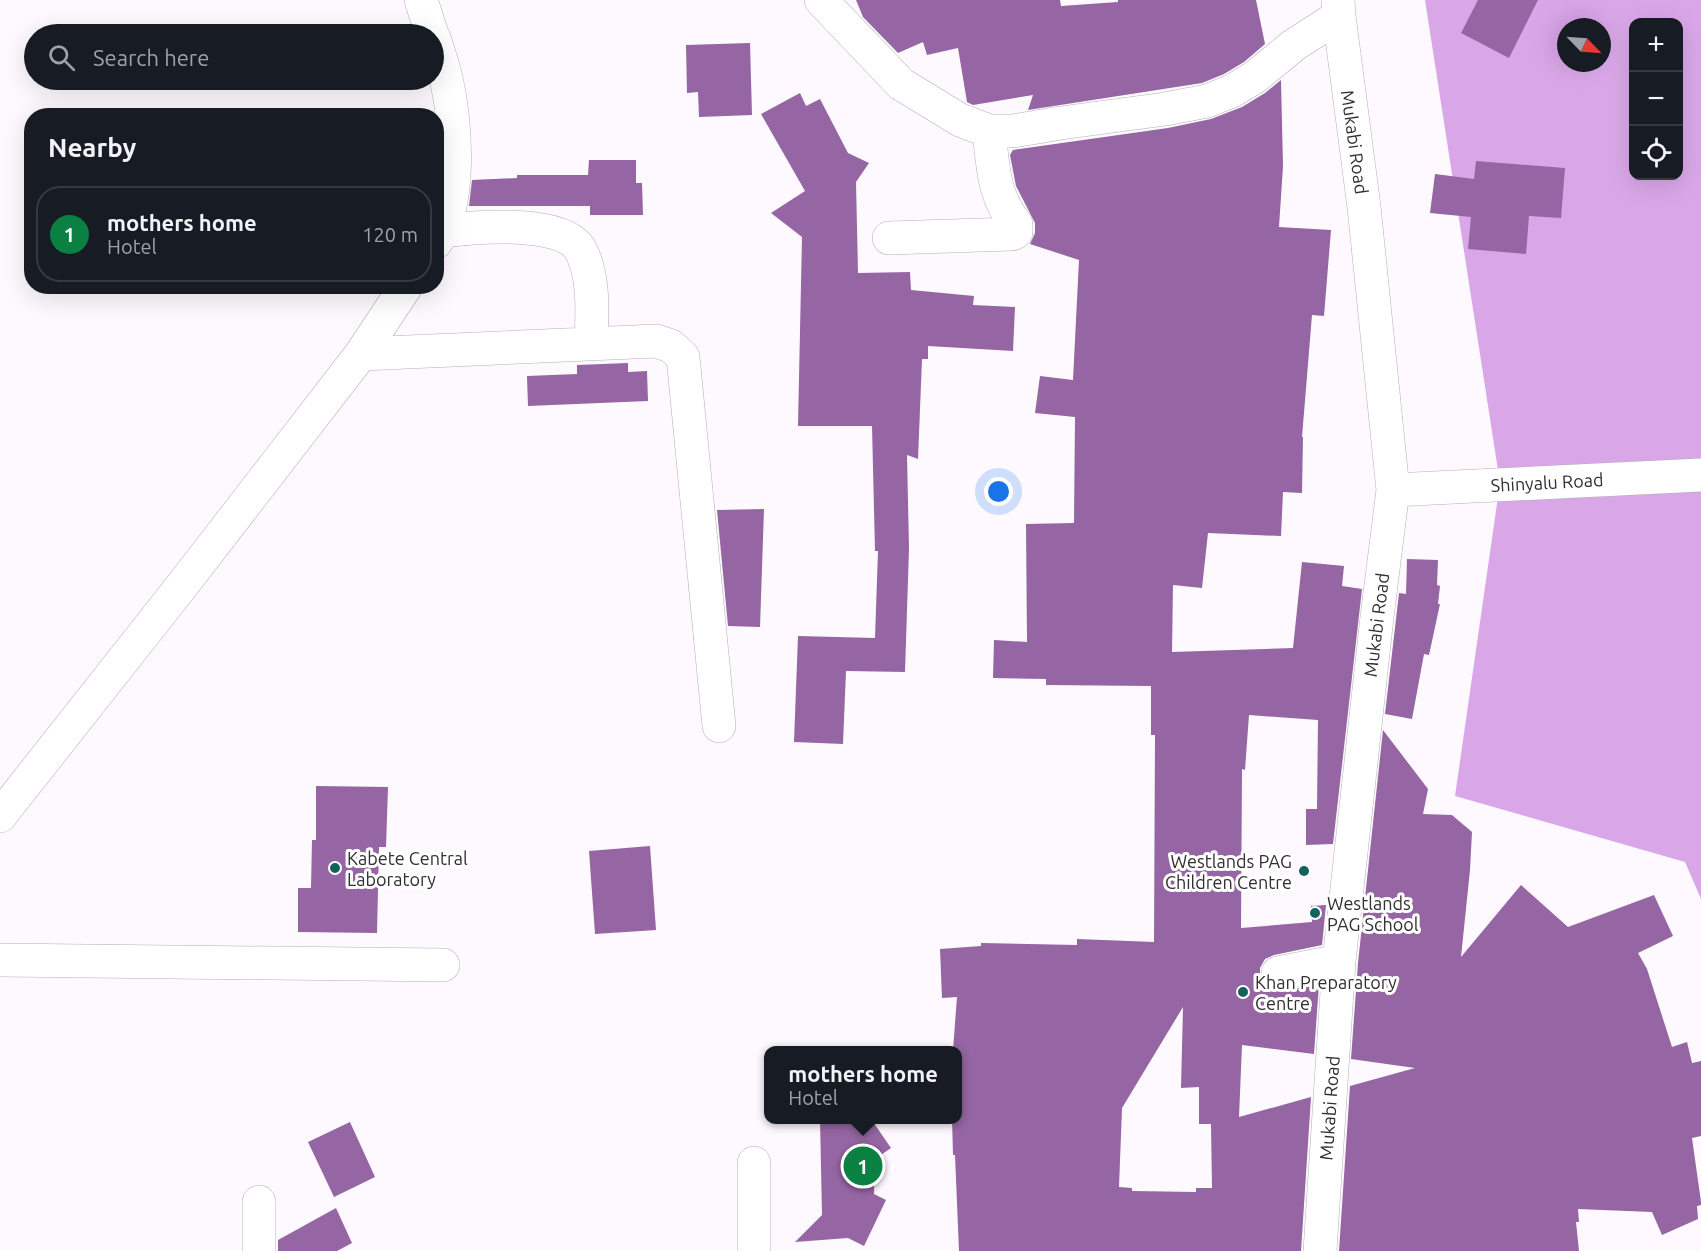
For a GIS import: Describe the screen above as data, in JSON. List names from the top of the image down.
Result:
{
  "streets": {
    "street": ["Mukabi Road", "Shinyalu Road"]
  },
  "crossings": [
    ["Mukabi Road", "Shinyalu Road"]
  ],
  "places": [
    "Kabete Central Laboratory",
    "Westlands PAG Children Centre",
    "Westlands PAG School",
    "Khan Preparatory Centre"
  ],
  "north": "bottom right",
  "page": {
    "map_buttons": ["+", "−"],
    "search": "Search here",
    "heading": "Nearby",
    "list": [
      {
        "mark": "1",
        "name": "mothers home",
        "note": "Hotel",
        "value": "120 m"
      }
    ],
    "popup": ["mothers home", "Hotel"],
    "pins": "1"
  }
}
